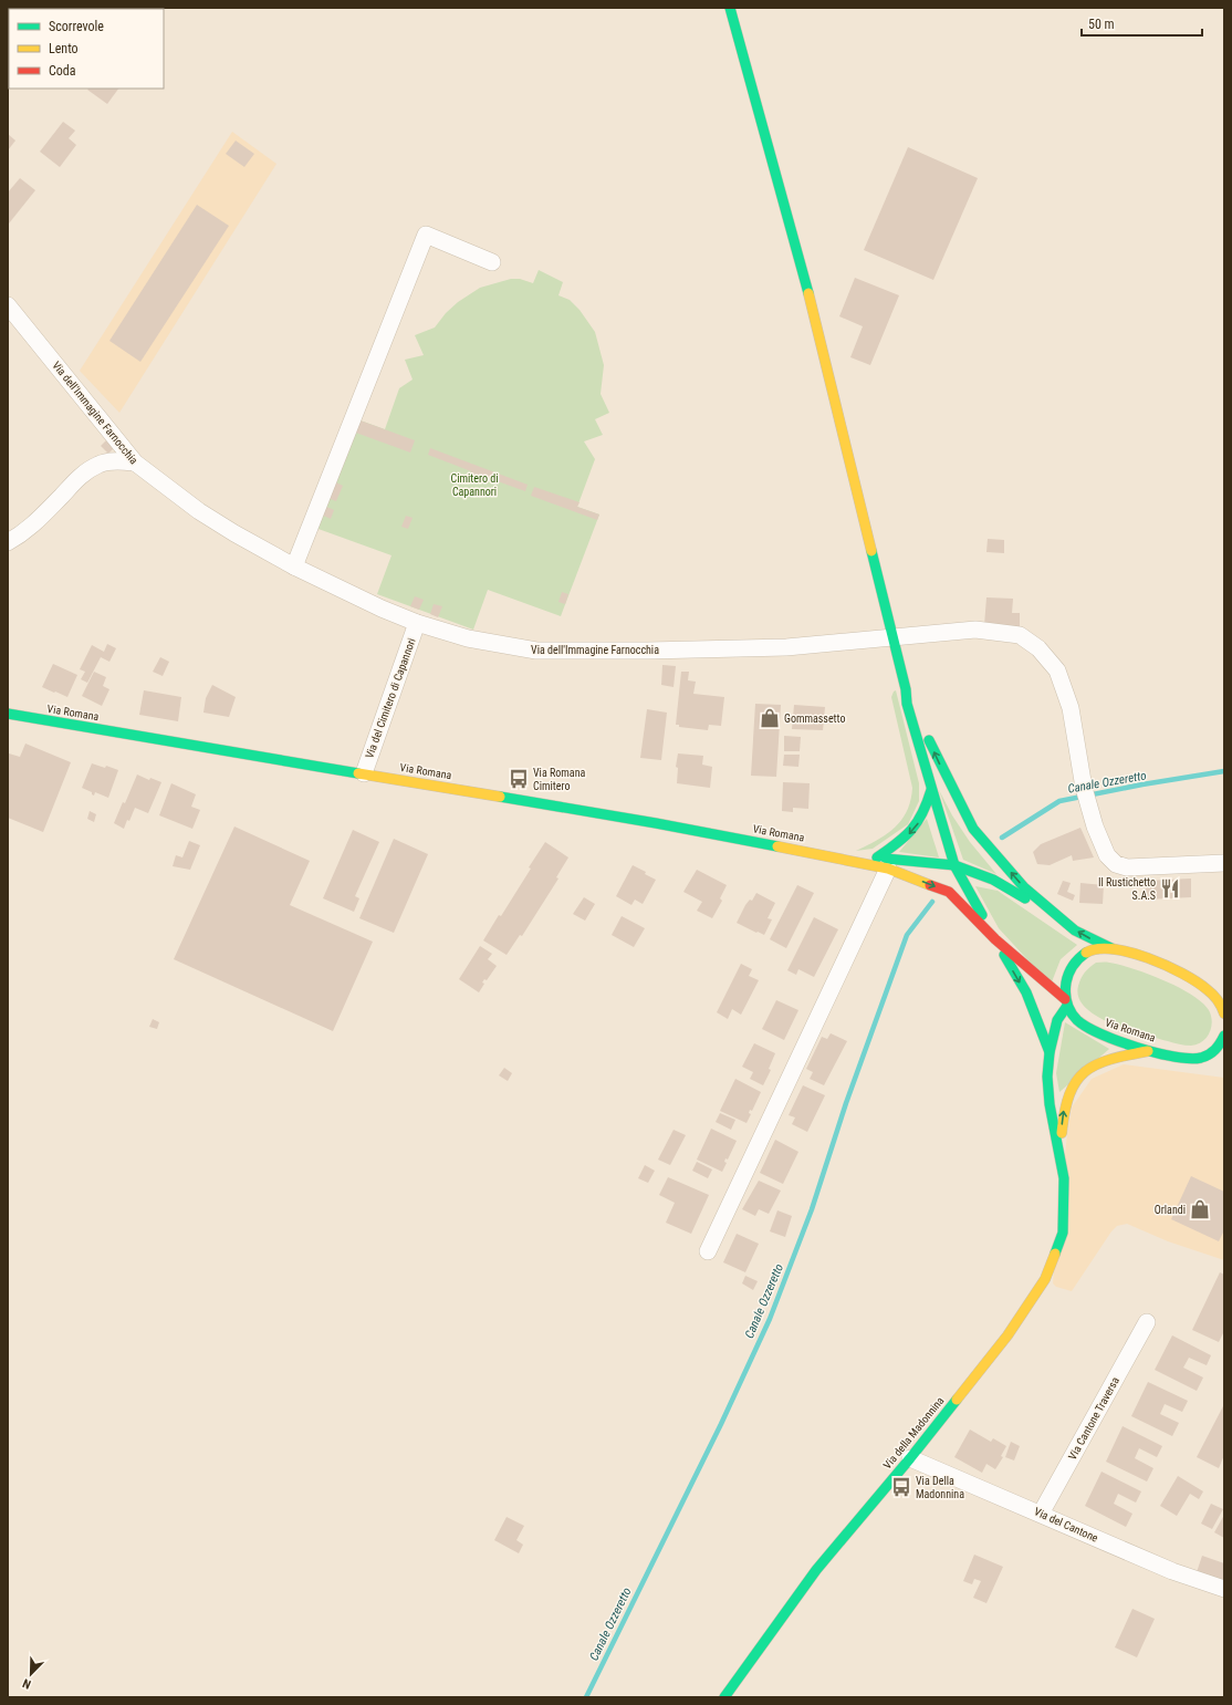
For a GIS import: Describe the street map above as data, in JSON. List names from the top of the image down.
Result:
{
  "streets": {
    "street": [
      "Via dell'Immagine Farnocchia",
      "Via del Cimitero di Capannori",
      "Via Romana",
      "Via Cantone Traversa",
      "Via della Madonnina",
      "Via del Cantone"
    ]
  },
  "crossings": [
    ["Via dell'Immagine Farnocchia", "Via del Cimitero di Capannori"],
    ["Via del Cimitero di Capannori", "Via Romana"],
    ["Via Cantone Traversa", "Via del Cantone"],
    ["Via della Madonnina", "Via del Cantone"]
  ],
  "water": ["Canale Ozzeretto"],
  "parks": ["Cimitero di Capannori"],
  "places": {
    "shop": ["Gommassetto", "Orlandi"],
    "bus stop": ["Via Romana Cimitero", "Via Della Madonnina"],
    "restaurant": ["Il Rustichetto S.A.S"]
  },
  "legend": ["Scorrevole", "Lento", "Coda"],
  "scale_bar": "50 m",
  "north": "bottom left"
}
